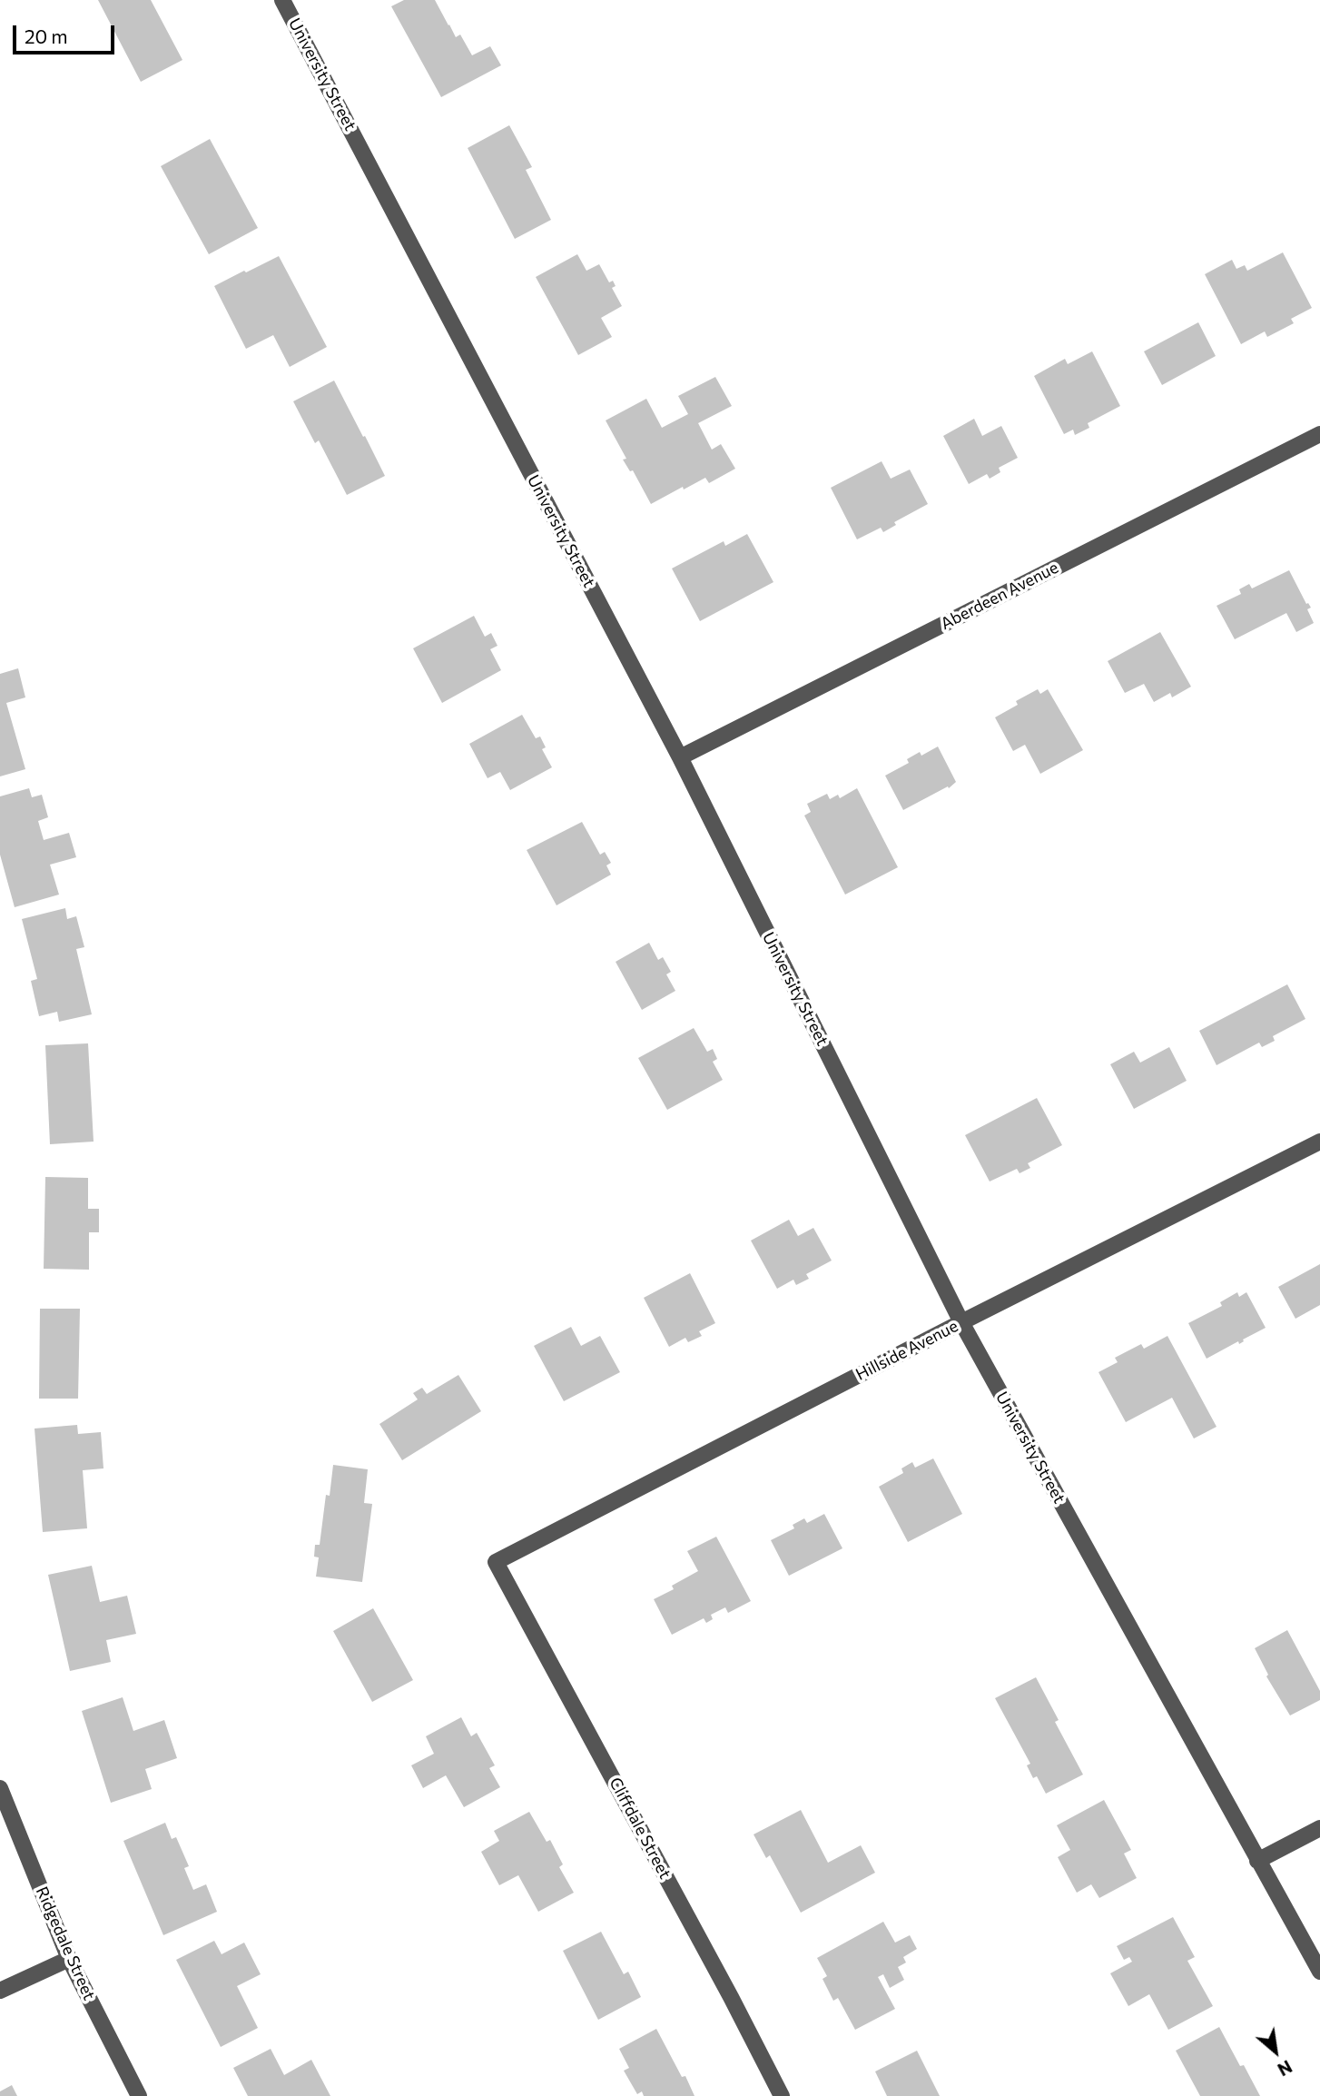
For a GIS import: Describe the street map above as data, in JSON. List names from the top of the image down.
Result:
{
  "streets": {
    "street": [
      "University Street",
      "Aberdeen Avenue",
      "Hillside Avenue",
      "Cliffdale Street",
      "Ridgedale Street"
    ]
  },
  "crossings": [
    ["University Street", "Aberdeen Avenue"],
    ["University Street", "Hillside Avenue"],
    ["Hillside Avenue", "Cliffdale Street"]
  ],
  "scale_bar": "20 m",
  "north": "bottom right"
}
